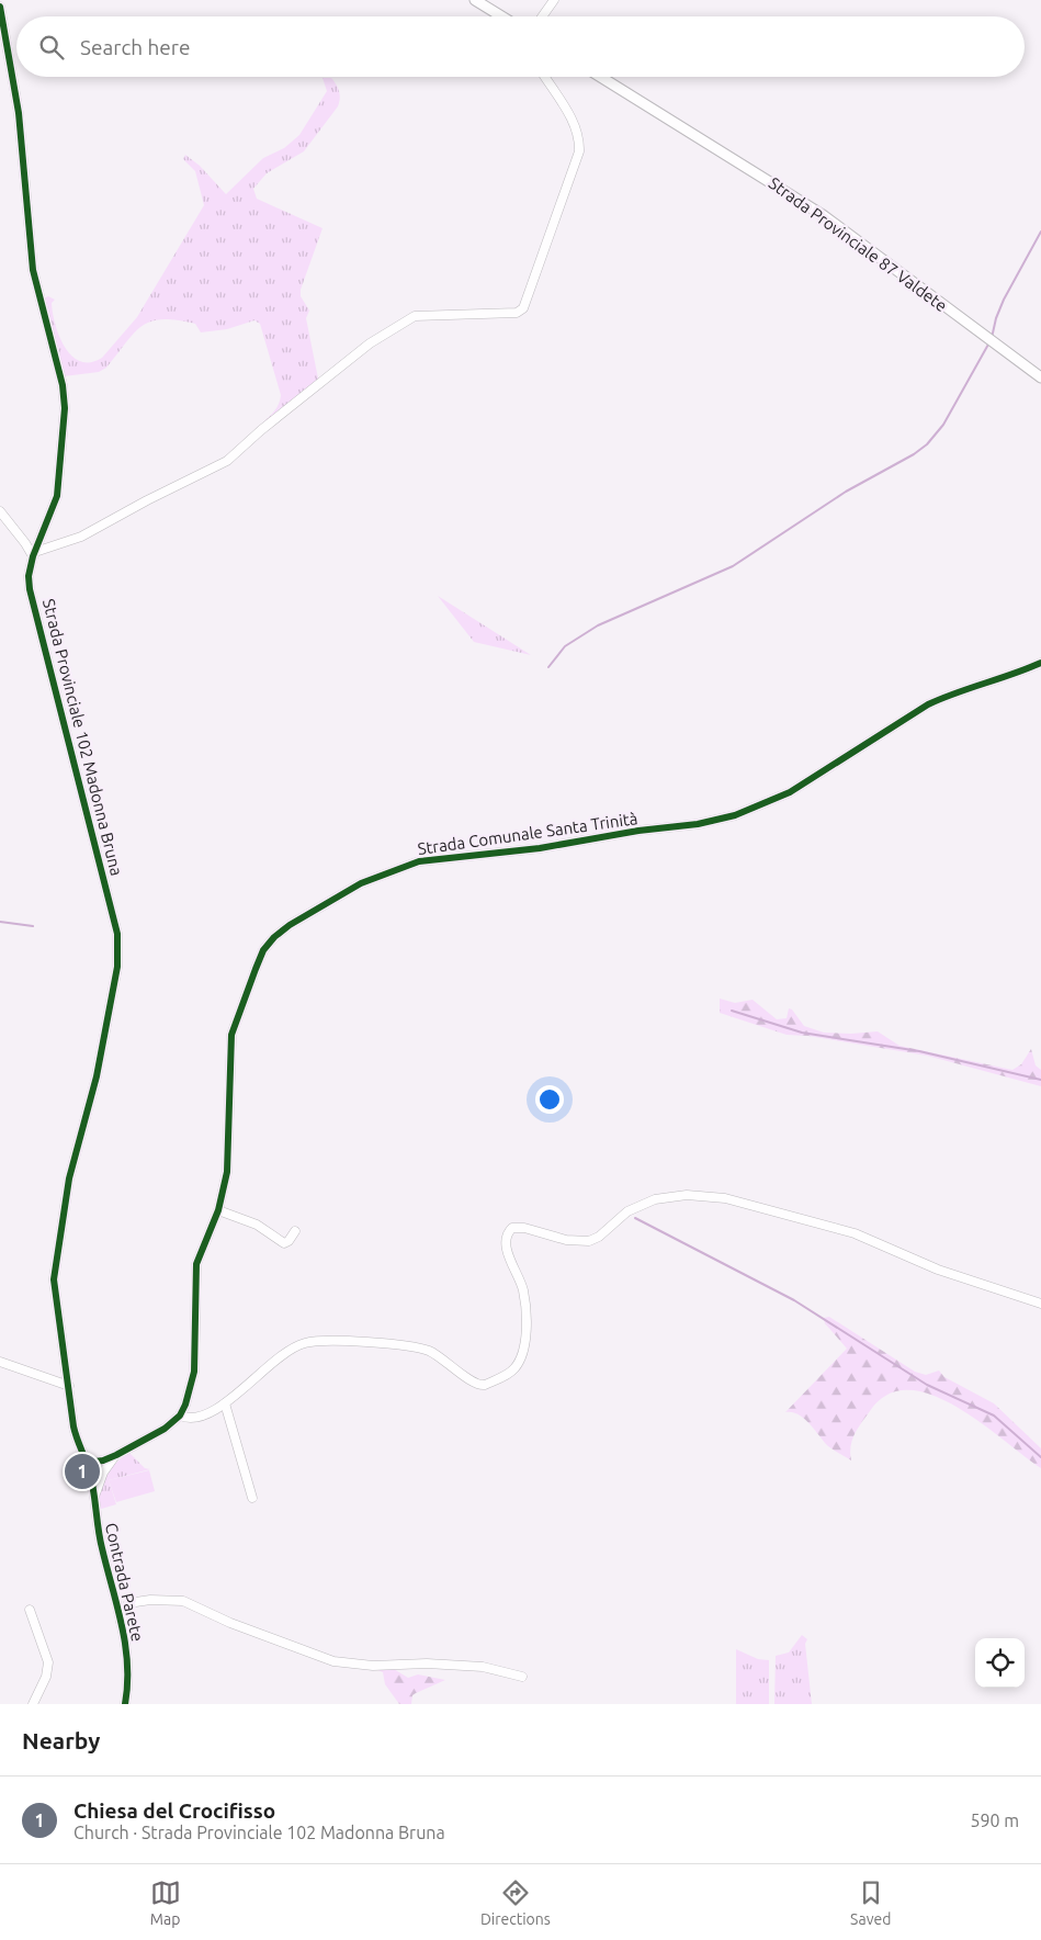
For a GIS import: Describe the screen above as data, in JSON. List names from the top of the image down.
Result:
{
  "streets": {
    "main road": ["Strada Provinciale 87 Valdete"],
    "street": ["Strada Provinciale 102 Madonna Bruna", "Strada Comunale Santa Trinità", "Contrada Parete"]
  },
  "crossings": [
    ["Strada Provinciale 102 Madonna Bruna", "Contrada Parete"],
    ["Strada Comunale Santa Trinità", "Contrada Parete"]
  ],
  "page": {
    "search": "Search here",
    "pins": "1",
    "heading": "Nearby",
    "list": [
      {
        "mark": "1",
        "name": "Chiesa del Crocifisso",
        "note": "Church · Strada Provinciale 102 Madonna Bruna",
        "value": "590 m"
      }
    ],
    "nav": ["Map", "Directions", "Saved"]
  }
}
